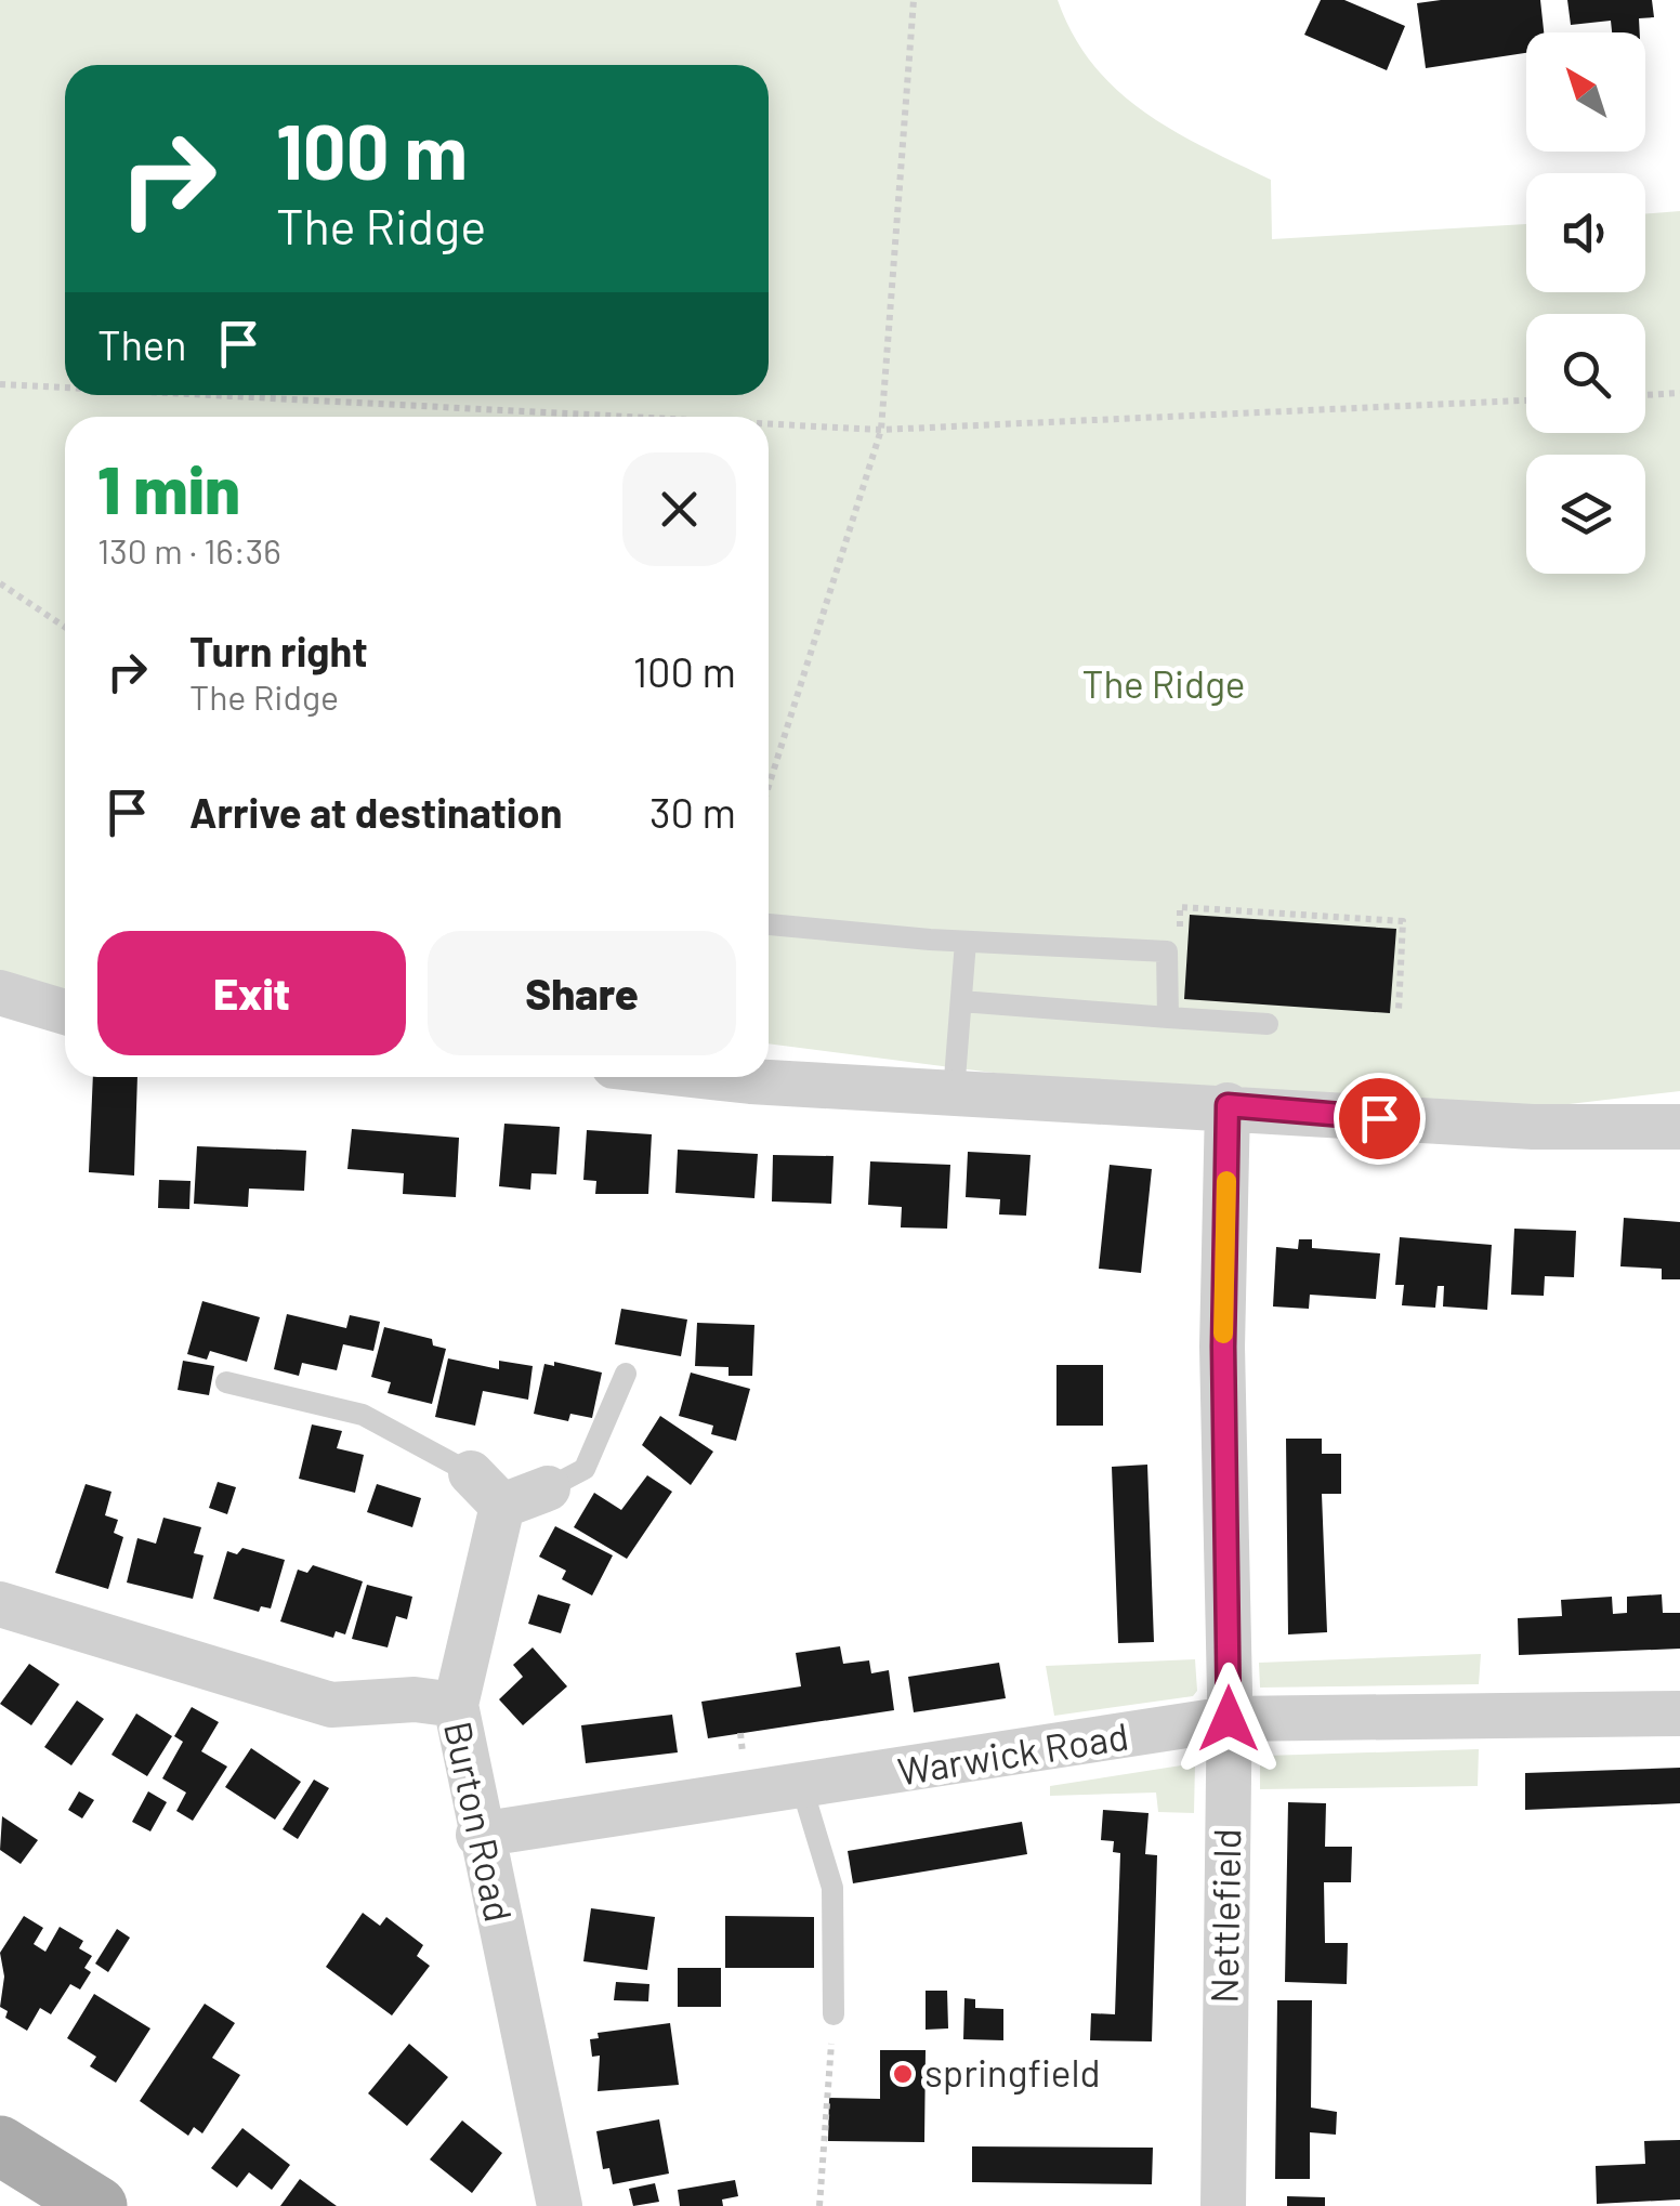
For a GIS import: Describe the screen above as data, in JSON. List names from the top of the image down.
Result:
{
  "streets": {
    "street": ["Warwick Road", "Burton Road", "Nettlefield"]
  },
  "crossings": [
    ["Warwick Road", "Burton Road"],
    ["Warwick Road", "Nettlefield"]
  ],
  "parks": ["The Ridge"],
  "places": ["springfield"],
  "north": "top left",
  "page": {
    "turn": ["100 m", "The Ridge"],
    "then": "Then",
    "heading": ["1 min", "130 m · 16:36"],
    "list": [
      {
        "name": "Turn right",
        "note": "The Ridge",
        "value": "100 m"
      },
      {
        "name": "Arrive at destination",
        "value": "30 m"
      }
    ],
    "buttons": ["Exit", "Share"]
  }
}
